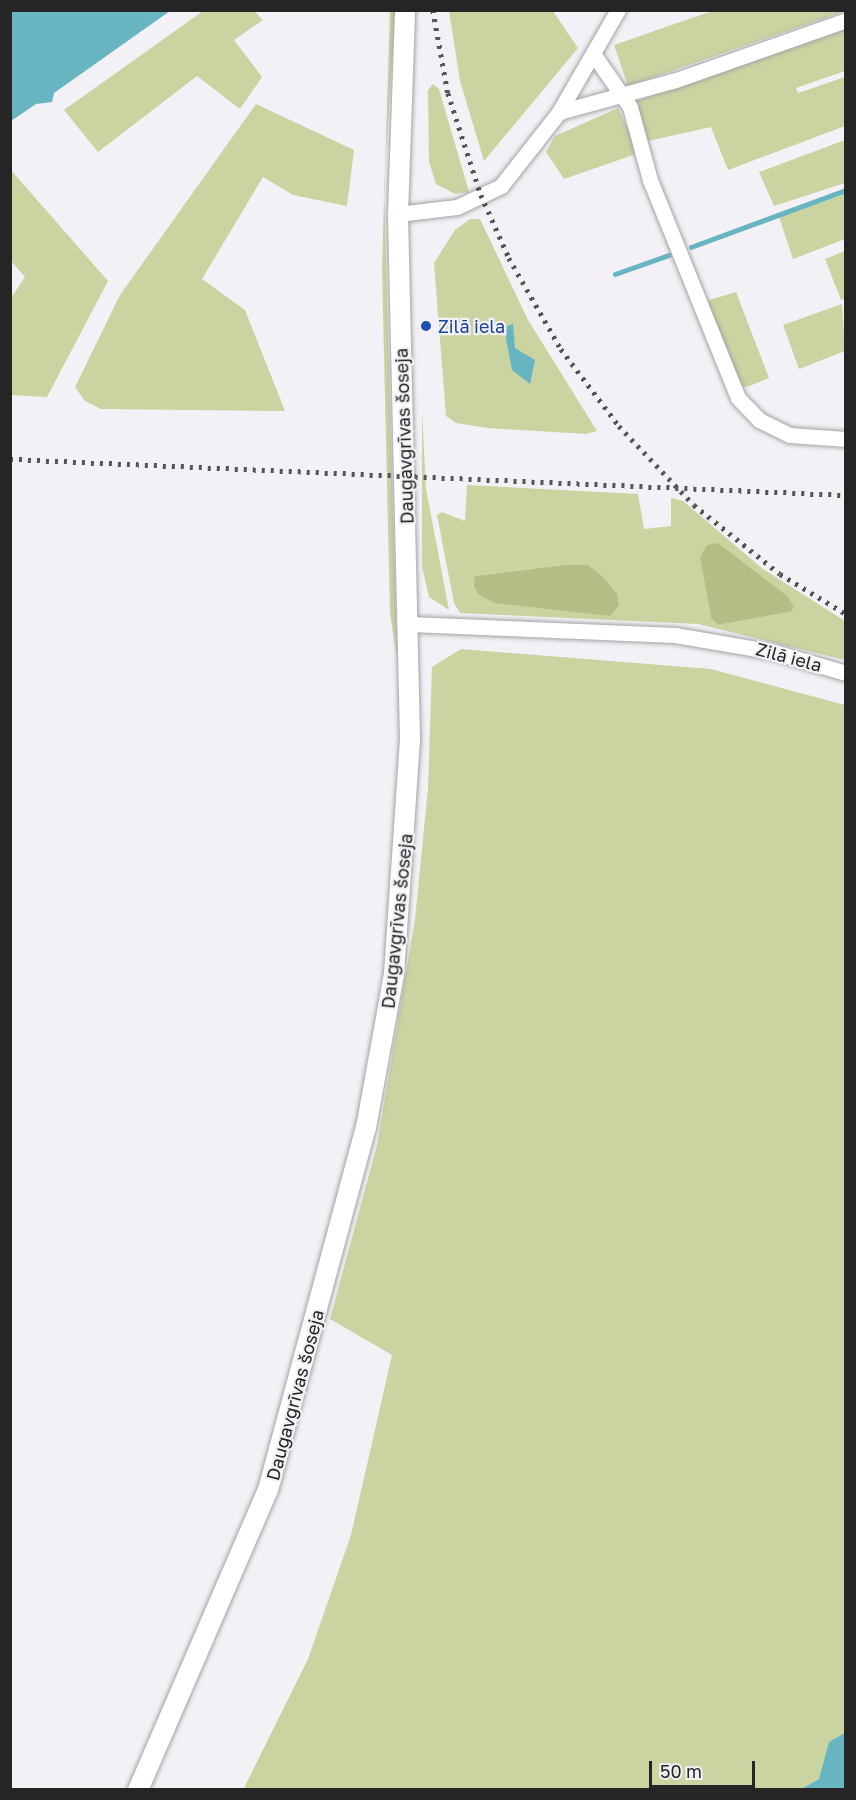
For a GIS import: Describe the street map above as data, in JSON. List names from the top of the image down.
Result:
{
  "streets": {
    "main road": ["Daugavgrīvas šoseja"],
    "street": ["Zilā iela"]
  },
  "crossings": [
    ["Daugavgrīvas šoseja", "Zilā iela"]
  ],
  "places": ["Zilā iela"],
  "scale_bar": "50 m"
}
